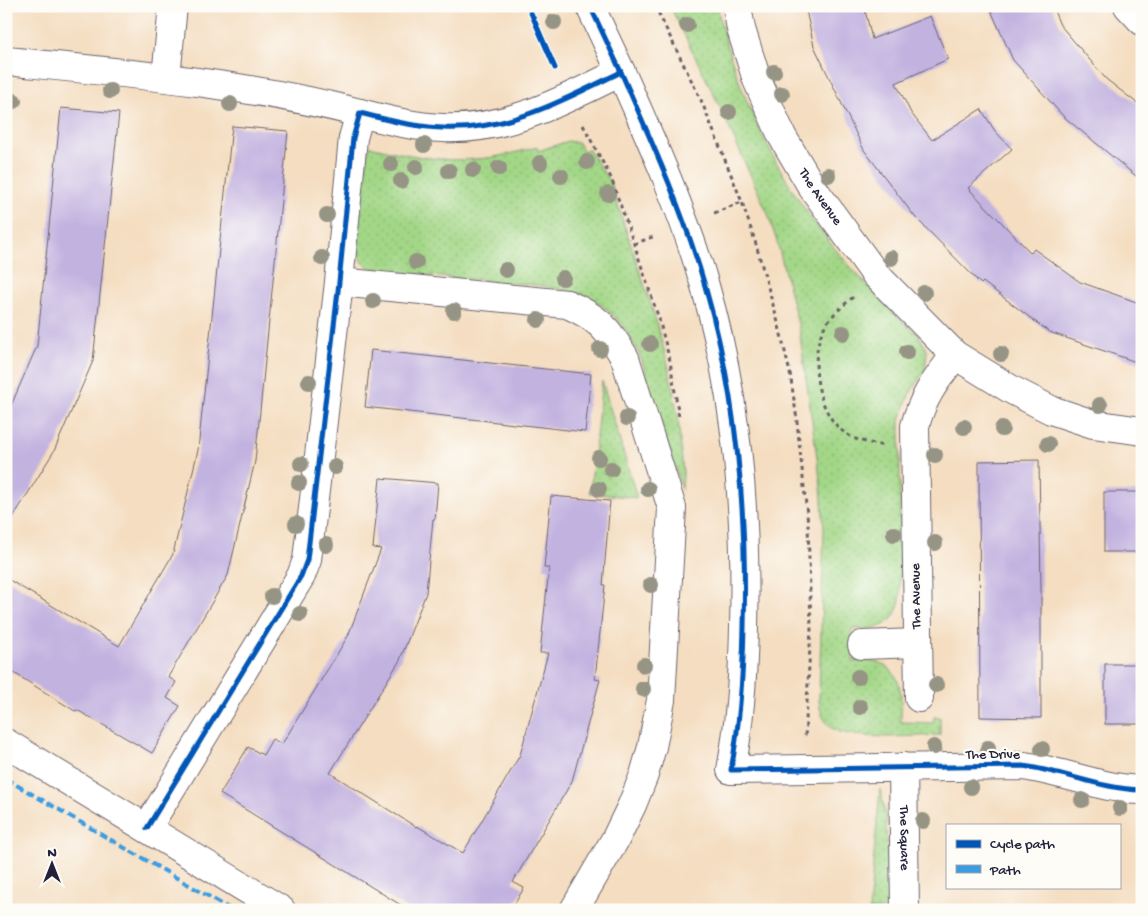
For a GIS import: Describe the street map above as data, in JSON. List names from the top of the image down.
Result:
{
  "streets": {
    "street": ["The Avenue", "The Drive", "The Square"]
  },
  "crossings": [
    ["The Drive", "The Square"]
  ],
  "legend": ["Cycle path", "Path"],
  "north": "top"
}
